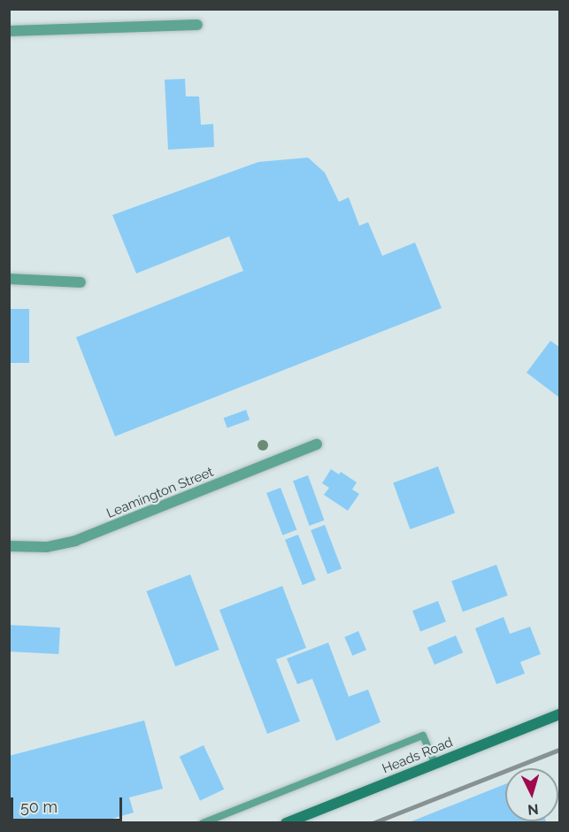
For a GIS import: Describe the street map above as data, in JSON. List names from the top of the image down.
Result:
{
  "streets": {
    "main road": ["Heads Road"],
    "street": ["Leamington Street"]
  },
  "scale_bar": "50 m",
  "north": "bottom"
}
